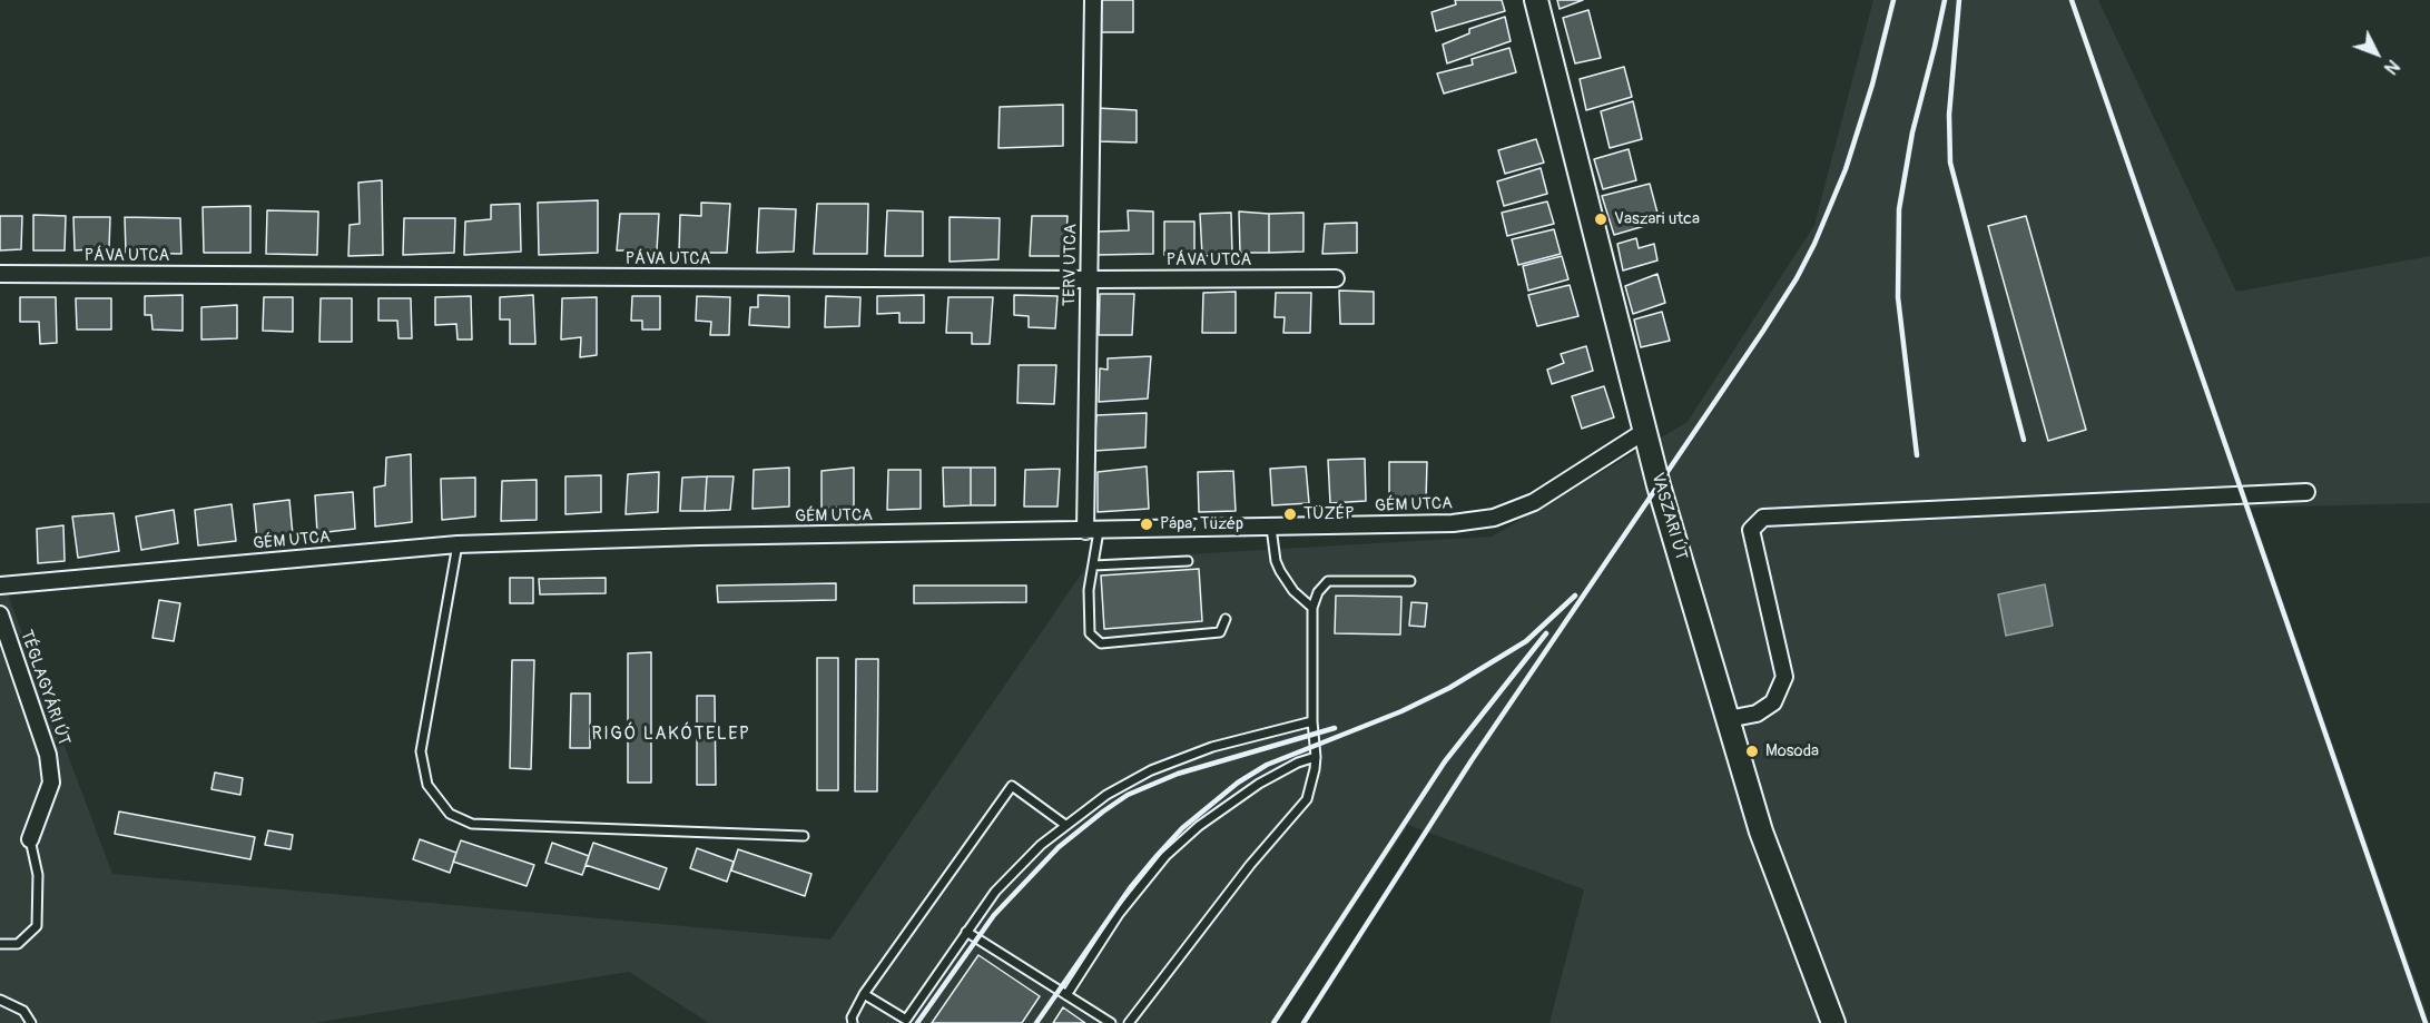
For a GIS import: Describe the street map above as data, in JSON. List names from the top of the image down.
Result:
{
  "streets": {
    "main road": ["VASZARI ÚT"],
    "street": [
      "PÁVA UTCA",
      "TERV UTCA",
      "GÉM UTCA",
      "TÉGLAGYÁRI ÚT"
    ]
  },
  "crossings": [
    ["PÁVA UTCA", "TERV UTCA"],
    ["TERV UTCA", "GÉM UTCA"],
    ["GÉM UTCA", "VASZARI ÚT"]
  ],
  "districts": ["RIGÓ LAKÓTELEP"],
  "places": [
    "Vaszari utca",
    "TÜZÉP",
    "Pápa, Tüzép",
    "Mosoda"
  ],
  "north": "bottom right"
}
